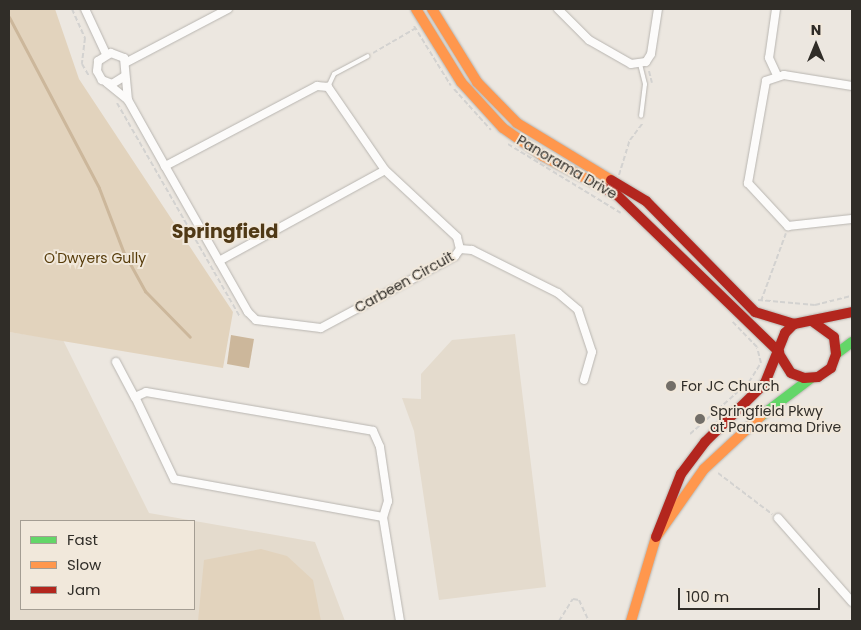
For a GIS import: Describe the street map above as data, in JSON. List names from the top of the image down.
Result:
{
  "streets": {
    "street": ["Panorama Drive", "Carbeen Circuit"]
  },
  "districts": ["Springfield"],
  "parks": ["O'Dwyers Gully"],
  "places": ["For JC Church", "Springfield Pkwy at Panorama Drive"],
  "legend": ["Fast", "Slow", "Jam"],
  "scale_bar": "100 m",
  "north": "top"
}
